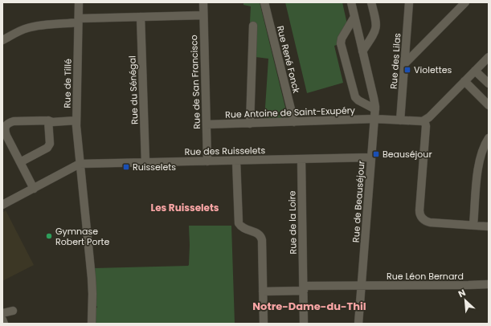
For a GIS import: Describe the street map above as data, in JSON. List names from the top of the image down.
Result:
{
  "streets": {
    "street": [
      "Rue René Fonck",
      "Rue des Lilas",
      "Rue de San Francisco",
      "Rue de Tillé",
      "Rue du Sénégal",
      "Rue Antoine de Saint-Exupéry",
      "Rue des Ruisselets",
      "Rue de Beauséjour",
      "Rue de la Loire",
      "Rue Léon Bernard"
    ]
  },
  "crossings": [
    ["Rue René Fonck", "Rue Antoine de Saint-Exupéry"],
    ["Rue des Lilas", "Rue Antoine de Saint-Exupéry"],
    ["Rue de San Francisco", "Rue Antoine de Saint-Exupéry"],
    ["Rue de San Francisco", "Rue des Ruisselets"],
    ["Rue de Tillé", "Rue des Ruisselets"],
    ["Rue du Sénégal", "Rue des Ruisselets"],
    ["Rue Antoine de Saint-Exupéry", "Rue de Beauséjour"],
    ["Rue des Ruisselets", "Rue de Beauséjour"],
    ["Rue des Ruisselets", "Rue de la Loire"],
    ["Rue de Beauséjour", "Rue Léon Bernard"],
    ["Rue de la Loire", "Rue Léon Bernard"]
  ],
  "districts": ["Les Ruisselets", "Notre-Dame-du-Thil"],
  "places": {
    "transit": ["Violettes", "Beauséjour", "Ruisselets"],
    "other": ["Gymnase Robert Porte"]
  },
  "north": "top left"
}
